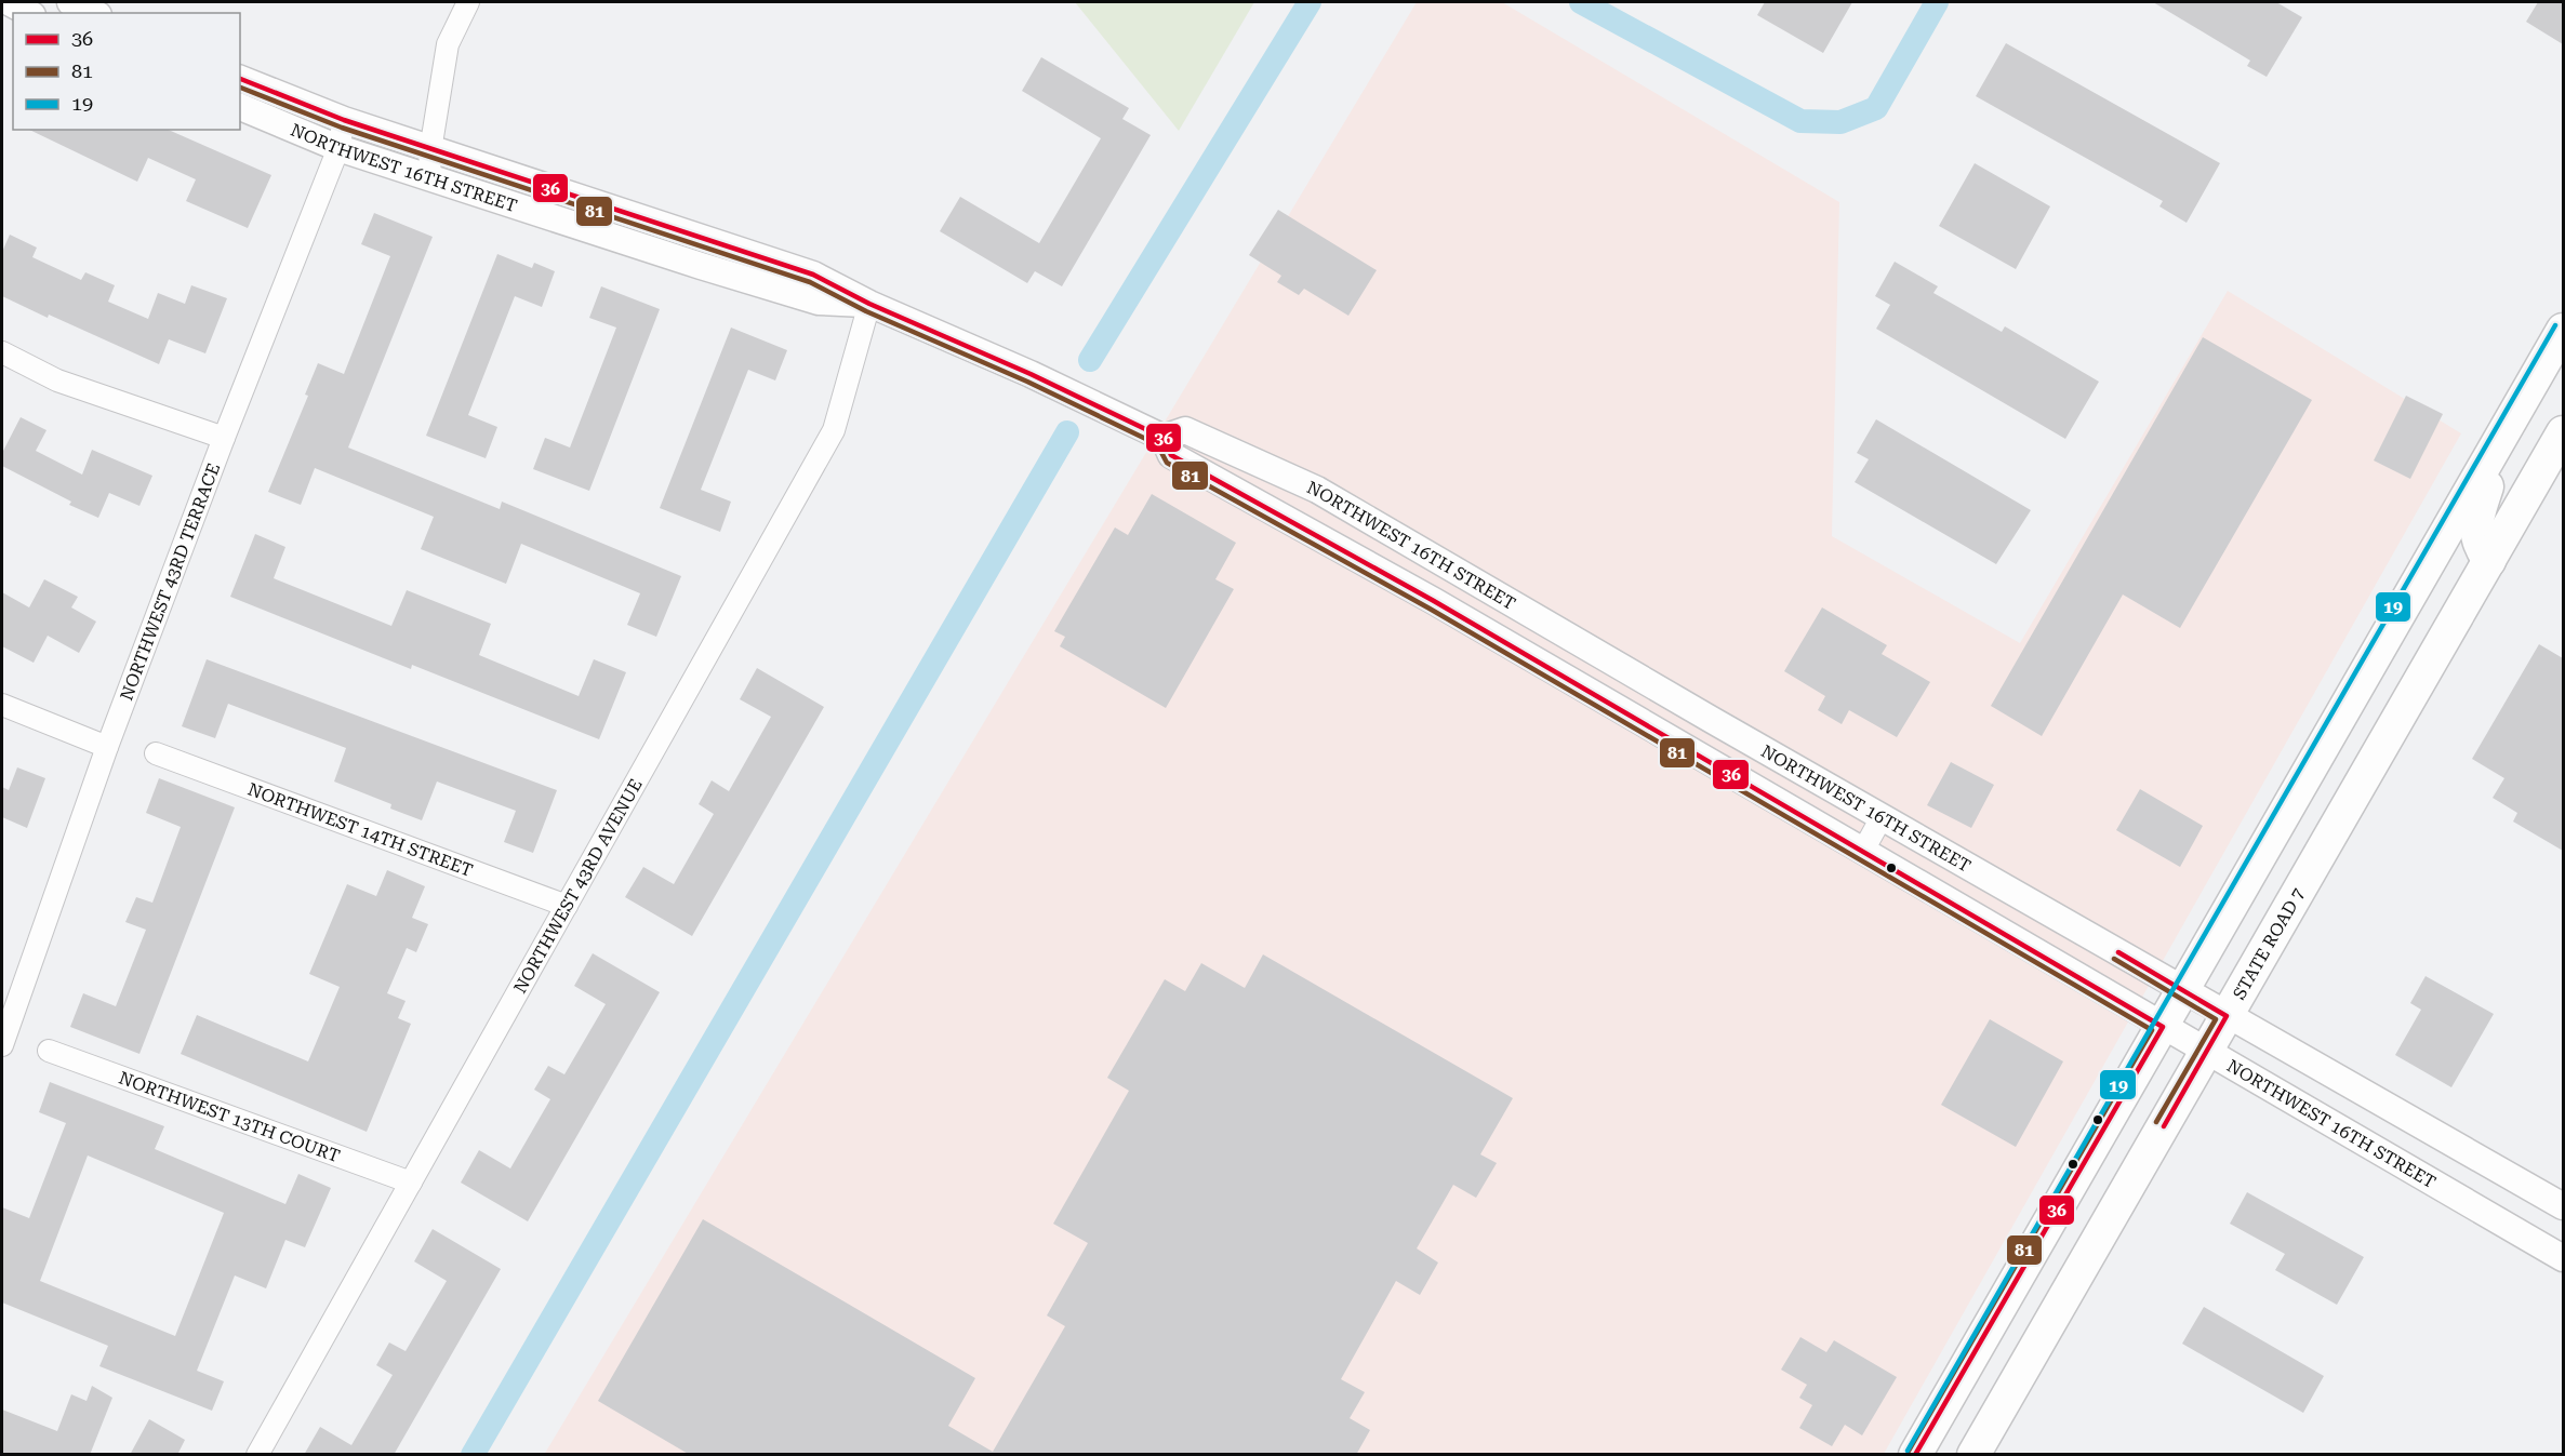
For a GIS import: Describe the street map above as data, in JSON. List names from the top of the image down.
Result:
{
  "streets": {
    "main road": ["STATE ROAD 7"],
    "street": [
      "NORTHWEST 16TH STREET",
      "NORTHWEST 43RD TERRACE",
      "NORTHWEST 14TH STREET",
      "NORTHWEST 43RD AVENUE",
      "NORTHWEST 13TH COURT"
    ]
  },
  "crossings": [
    ["NORTHWEST 16TH STREET", "NORTHWEST 43RD TERRACE"],
    ["NORTHWEST 16TH STREET", "NORTHWEST 43RD AVENUE"],
    ["NORTHWEST 16TH STREET", "STATE ROAD 7"],
    ["NORTHWEST 14TH STREET", "NORTHWEST 43RD AVENUE"],
    ["NORTHWEST 43RD AVENUE", "NORTHWEST 13TH COURT"]
  ],
  "lines": ["transit line 36", "transit line 81", "transit line 19"],
  "legend": ["36", "81", "19"]
}
